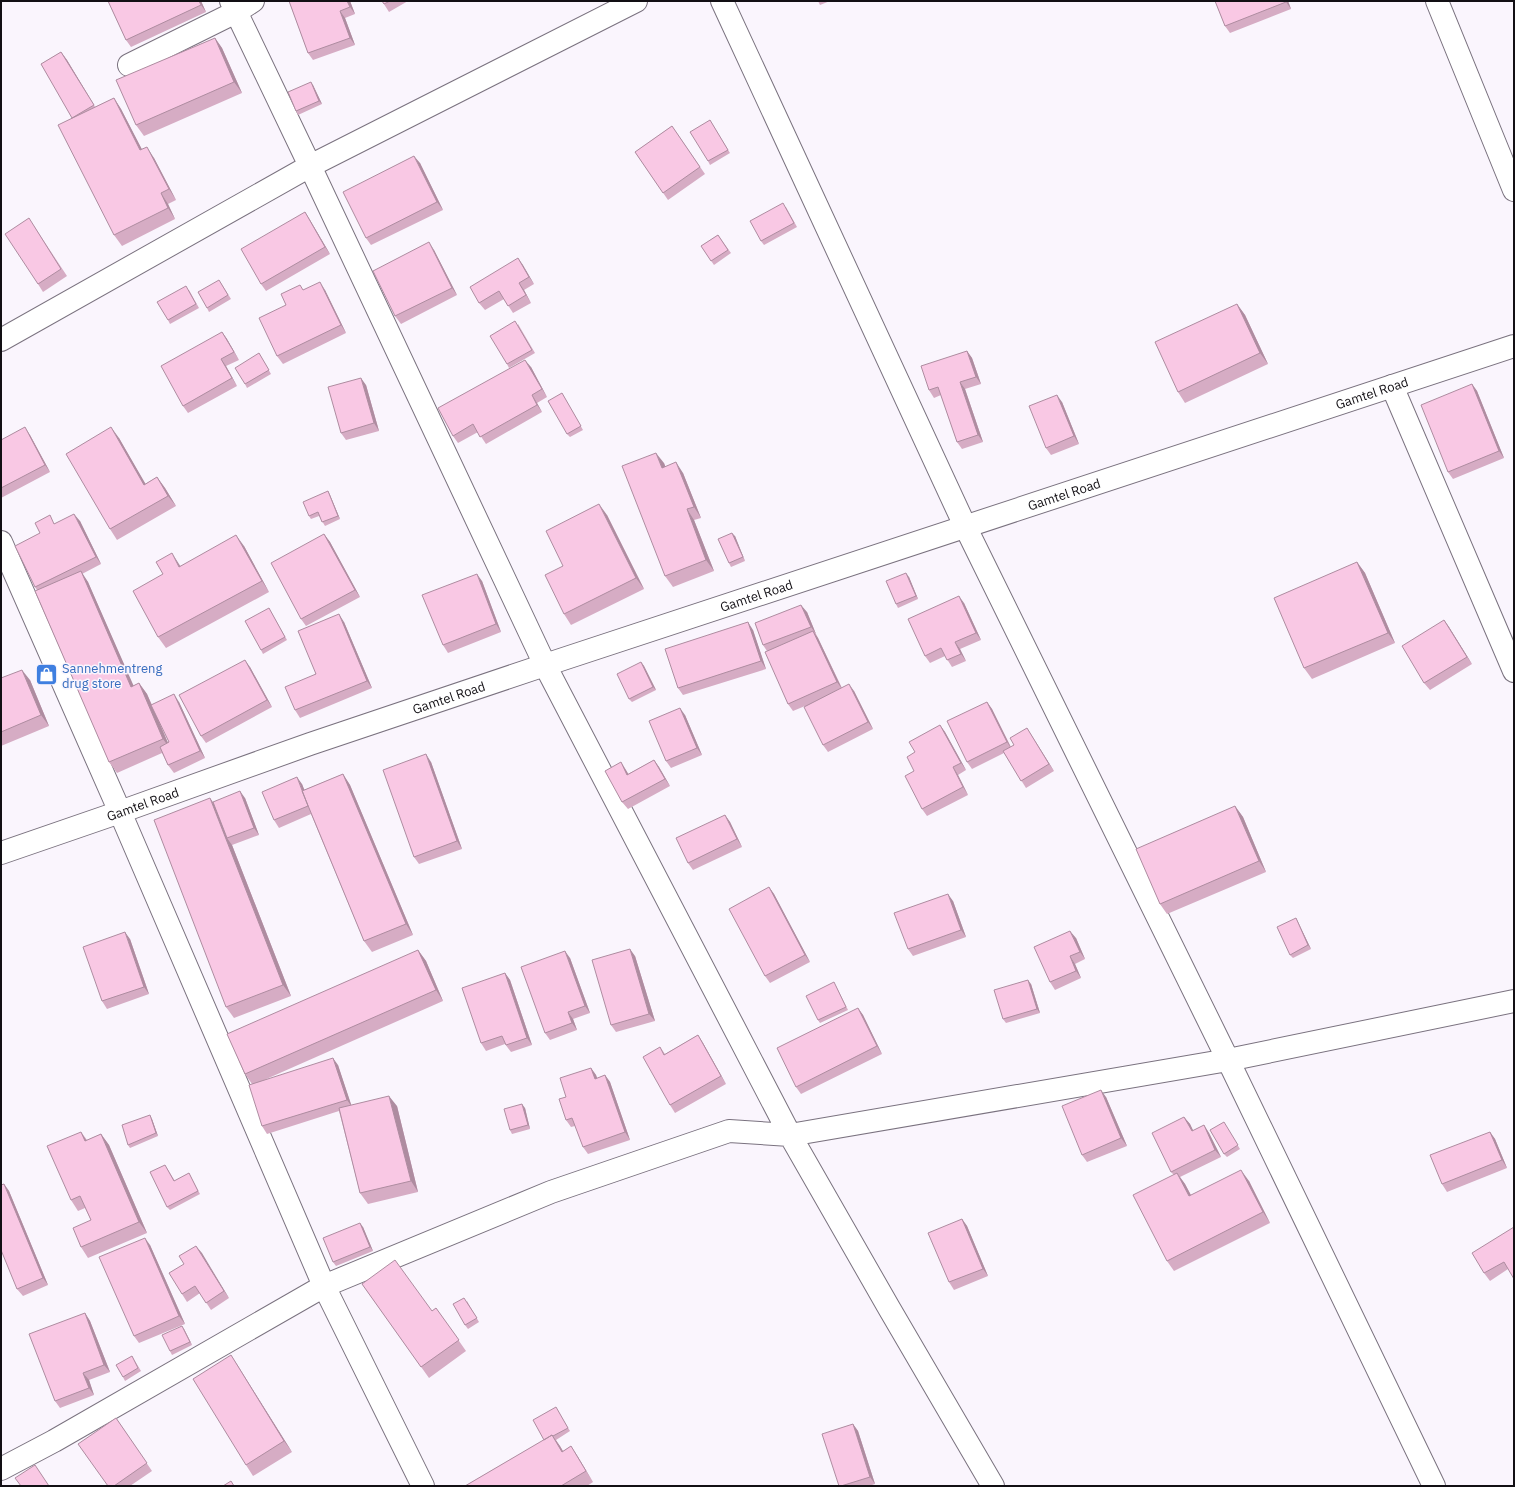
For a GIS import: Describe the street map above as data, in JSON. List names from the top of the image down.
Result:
{
  "streets": {
    "street": ["Gamtel Road"]
  },
  "places": {
    "shop": ["Sannehmentreng drug store"]
  }
}
